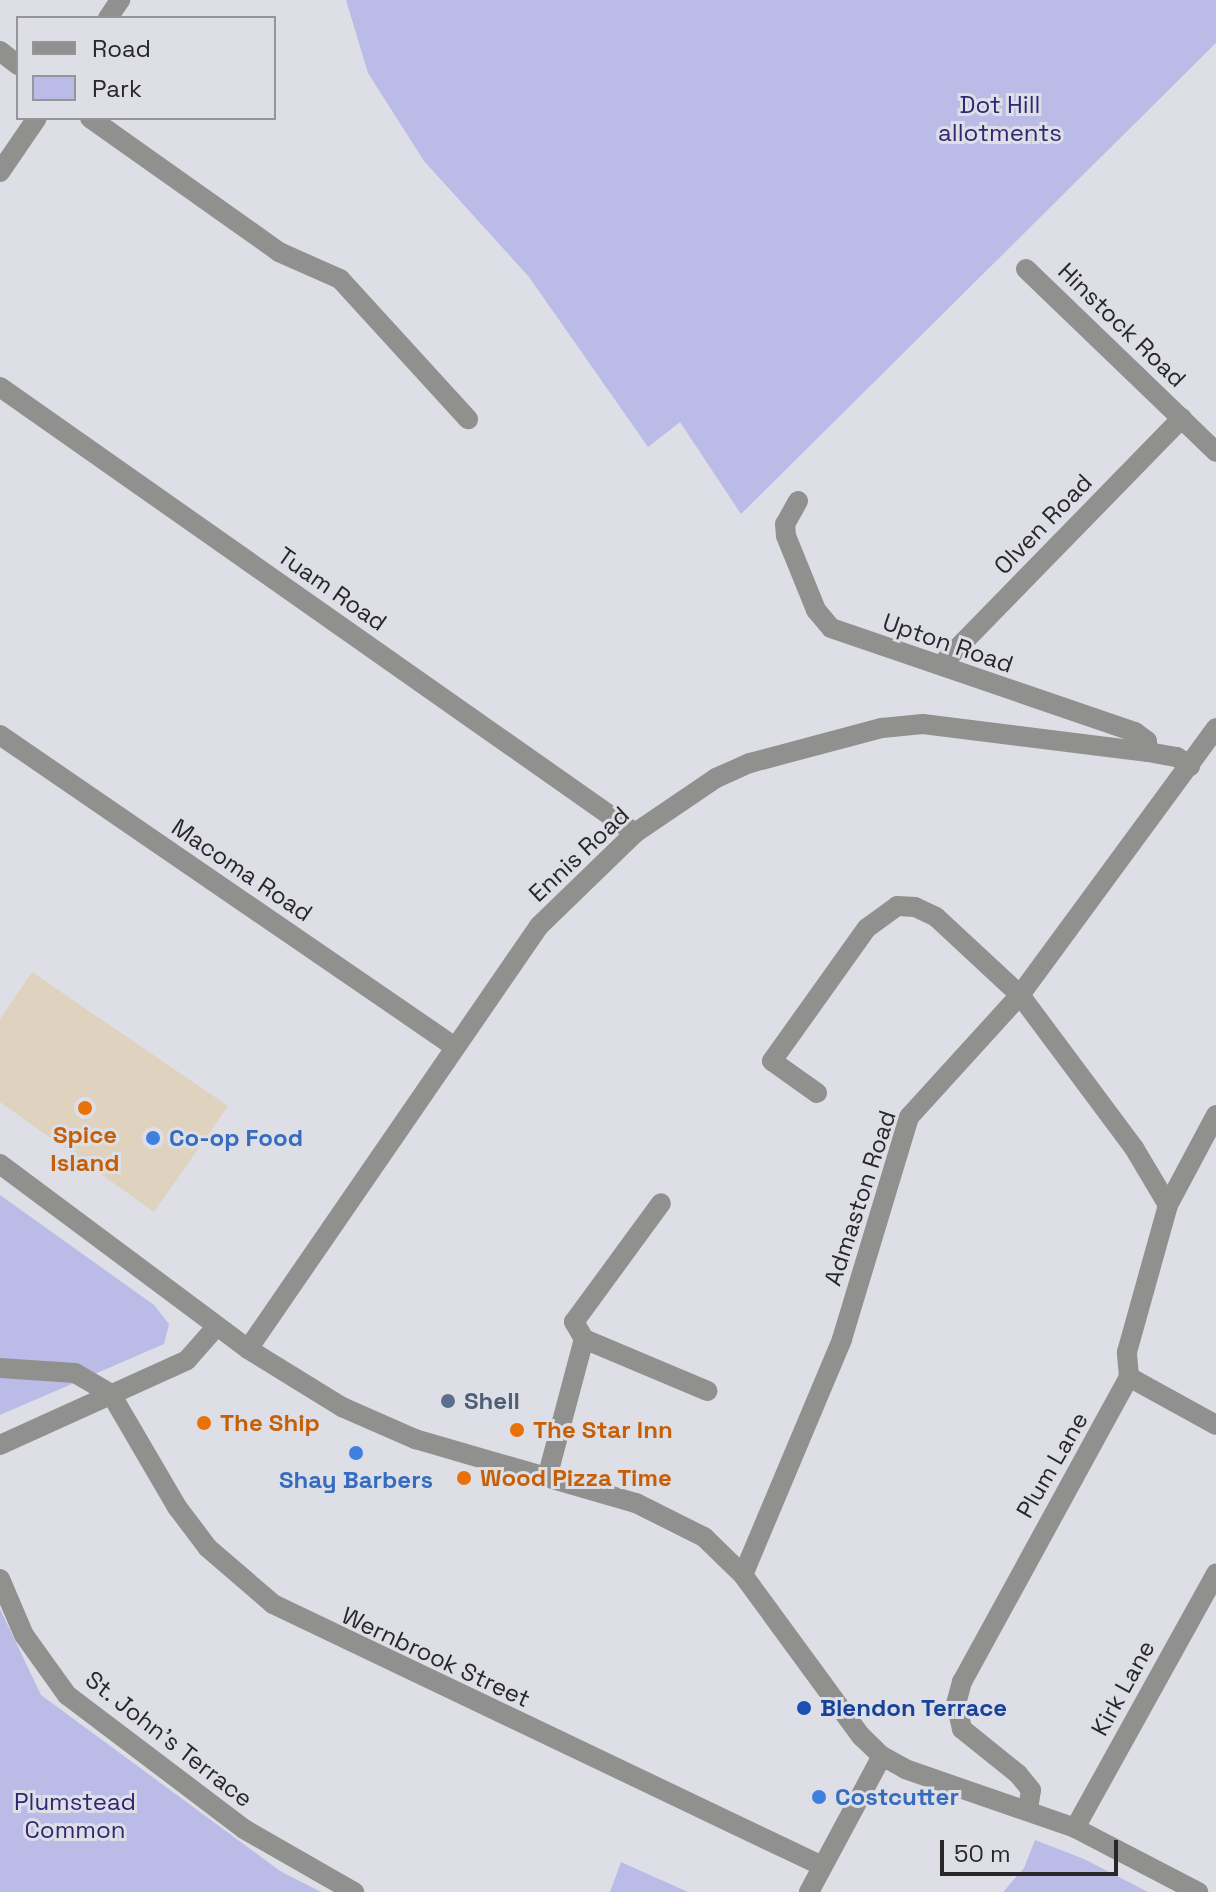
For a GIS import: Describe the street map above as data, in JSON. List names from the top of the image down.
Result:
{
  "streets": {
    "street": [
      "Hinstock Road",
      "Olven Road",
      "Tuam Road",
      "Upton Road",
      "Ennis Road",
      "Macoma Road",
      "Admaston Road",
      "Plum Lane",
      "Wernbrook Street",
      "Kirk Lane",
      "St. John's Terrace"
    ]
  },
  "crossings": [
    ["Hinstock Road", "Olven Road"],
    ["Olven Road", "Upton Road"],
    ["Tuam Road", "Ennis Road"],
    ["Upton Road", "Ennis Road"],
    ["Ennis Road", "Macoma Road"],
    ["Ennis Road", "Admaston Road"]
  ],
  "parks": ["Dot Hill allotments", "Plumstead Common"],
  "places": [
    "Spice Island",
    "Co-op Food",
    "Shell",
    "The Ship",
    "The Star Inn",
    "Shay Barbers",
    "Wood Pizza Time",
    "Blendon Terrace",
    "Costcutter"
  ],
  "legend": ["Road", "Park"],
  "scale_bar": "50 m"
}
